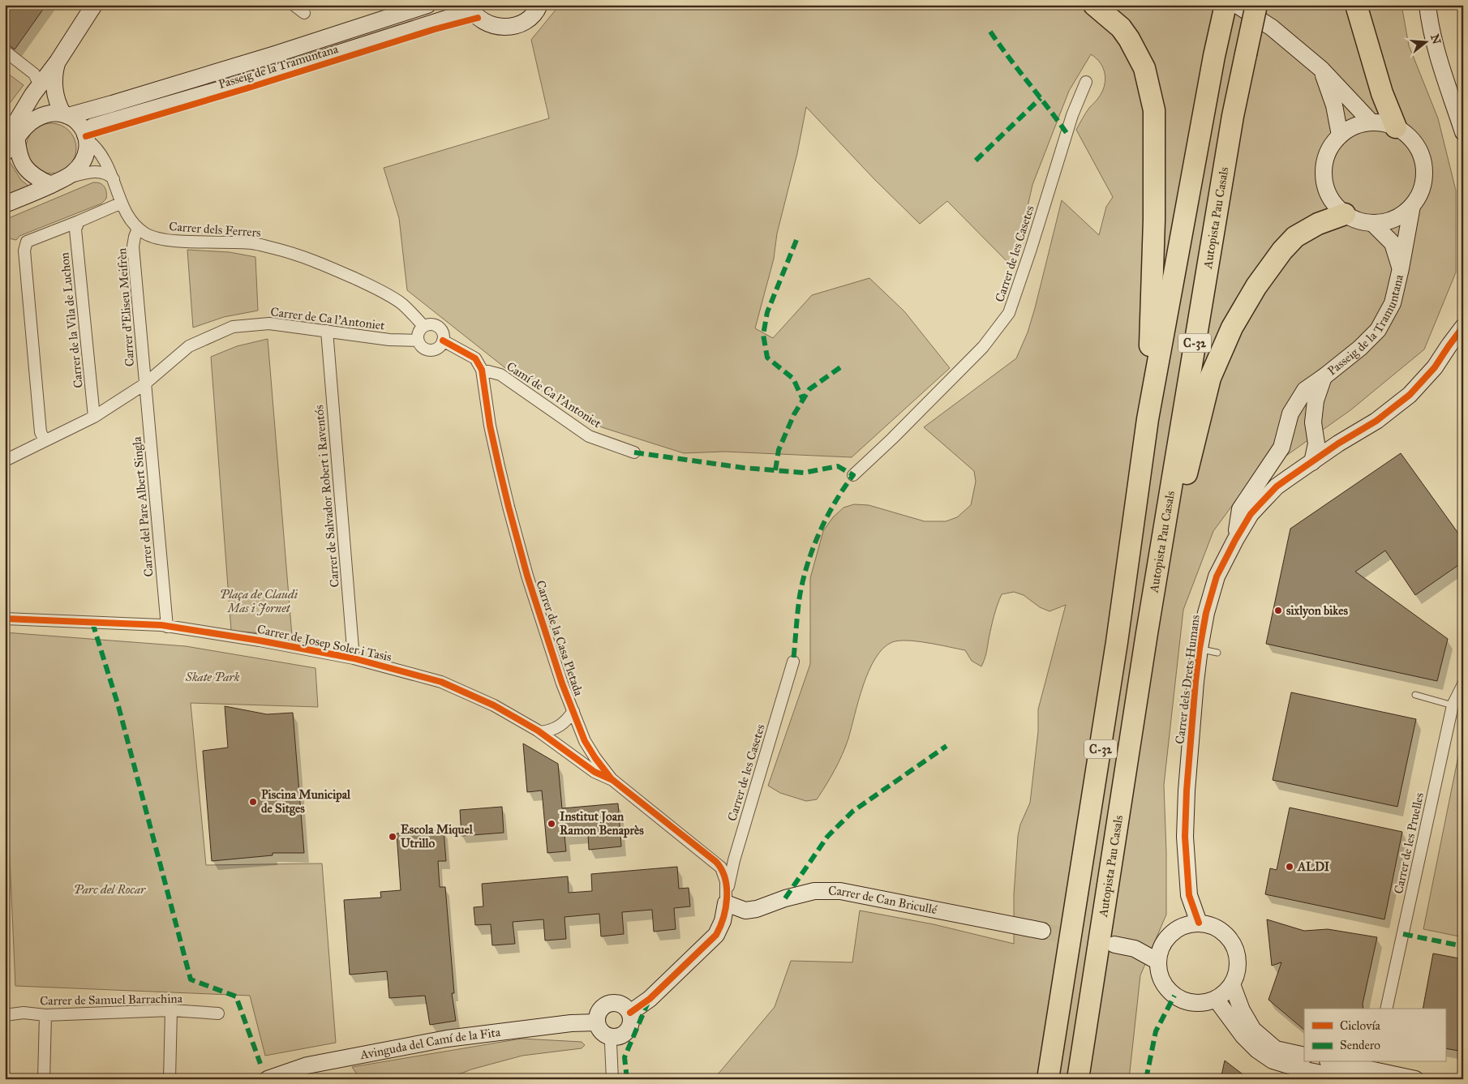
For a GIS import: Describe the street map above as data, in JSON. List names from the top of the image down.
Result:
{
  "streets": {
    "highway": ["Autopista Pau Casals", "C-32"],
    "street": [
      "Passeig de la Tramuntana",
      "Carrer dels Ferrers",
      "Carrer de les Casetes",
      "Carrer d'Eliseu Meifrèn",
      "Carrer de Ca l'Antoniet",
      "Carrer de la Vila de Luchon",
      "Camí de Ca l'Antoniet",
      "Carrer de Salvador Robert i Raventós",
      "Carrer del Pare Albert Singla",
      "Carrer de la Casa Pletada",
      "Carrer de Josep Soler i Tasis",
      "Carrer dels Drets Humans",
      "Carrer de les Pruelles",
      "Carrer de Can Bricullé",
      "Carrer de Samuel Barrachina",
      "Avinguda del Camí de la Fita"
    ]
  },
  "crossings": [
    ["Passeig de la Tramuntana", "Carrer dels Ferrers"],
    ["Passeig de la Tramuntana", "Carrer dels Drets Humans"],
    ["Carrer dels Ferrers", "Carrer d'Eliseu Meifrèn"],
    ["Carrer dels Ferrers", "Carrer de Ca l'Antoniet"],
    ["Carrer de les Casetes", "Carrer de la Casa Pletada"],
    ["Carrer de les Casetes", "Carrer de Can Bricullé"],
    ["Carrer d'Eliseu Meifrèn", "Carrer de Ca l'Antoniet"],
    ["Carrer d'Eliseu Meifrèn", "Carrer del Pare Albert Singla"],
    ["Carrer de Ca l'Antoniet", "Carrer de la Vila de Luchon"],
    ["Carrer de Ca l'Antoniet", "Carrer de Salvador Robert i Raventós"],
    ["Carrer de Ca l'Antoniet", "Carrer del Pare Albert Singla"],
    ["Camí de Ca l'Antoniet", "Carrer de la Casa Pletada"],
    ["Carrer de Salvador Robert i Raventós", "Carrer de Josep Soler i Tasis"],
    ["Carrer del Pare Albert Singla", "Carrer de Josep Soler i Tasis"],
    ["Carrer de la Casa Pletada", "Carrer de Josep Soler i Tasis"],
    ["Carrer de la Casa Pletada", "Carrer de Can Bricullé"]
  ],
  "parks": ["Plaça de Claudi Mas i Jornet", "Skate Park", "Parc del Rocar"],
  "places": [
    "sixlyon bikes",
    "Piscina Municipal de Sitges",
    "Institut Joan Ramon Benaprès",
    "Escola Miquel Utrillo",
    "ALDI"
  ],
  "legend": ["Ciclovía", "Sendero"],
  "north": "right"
}
